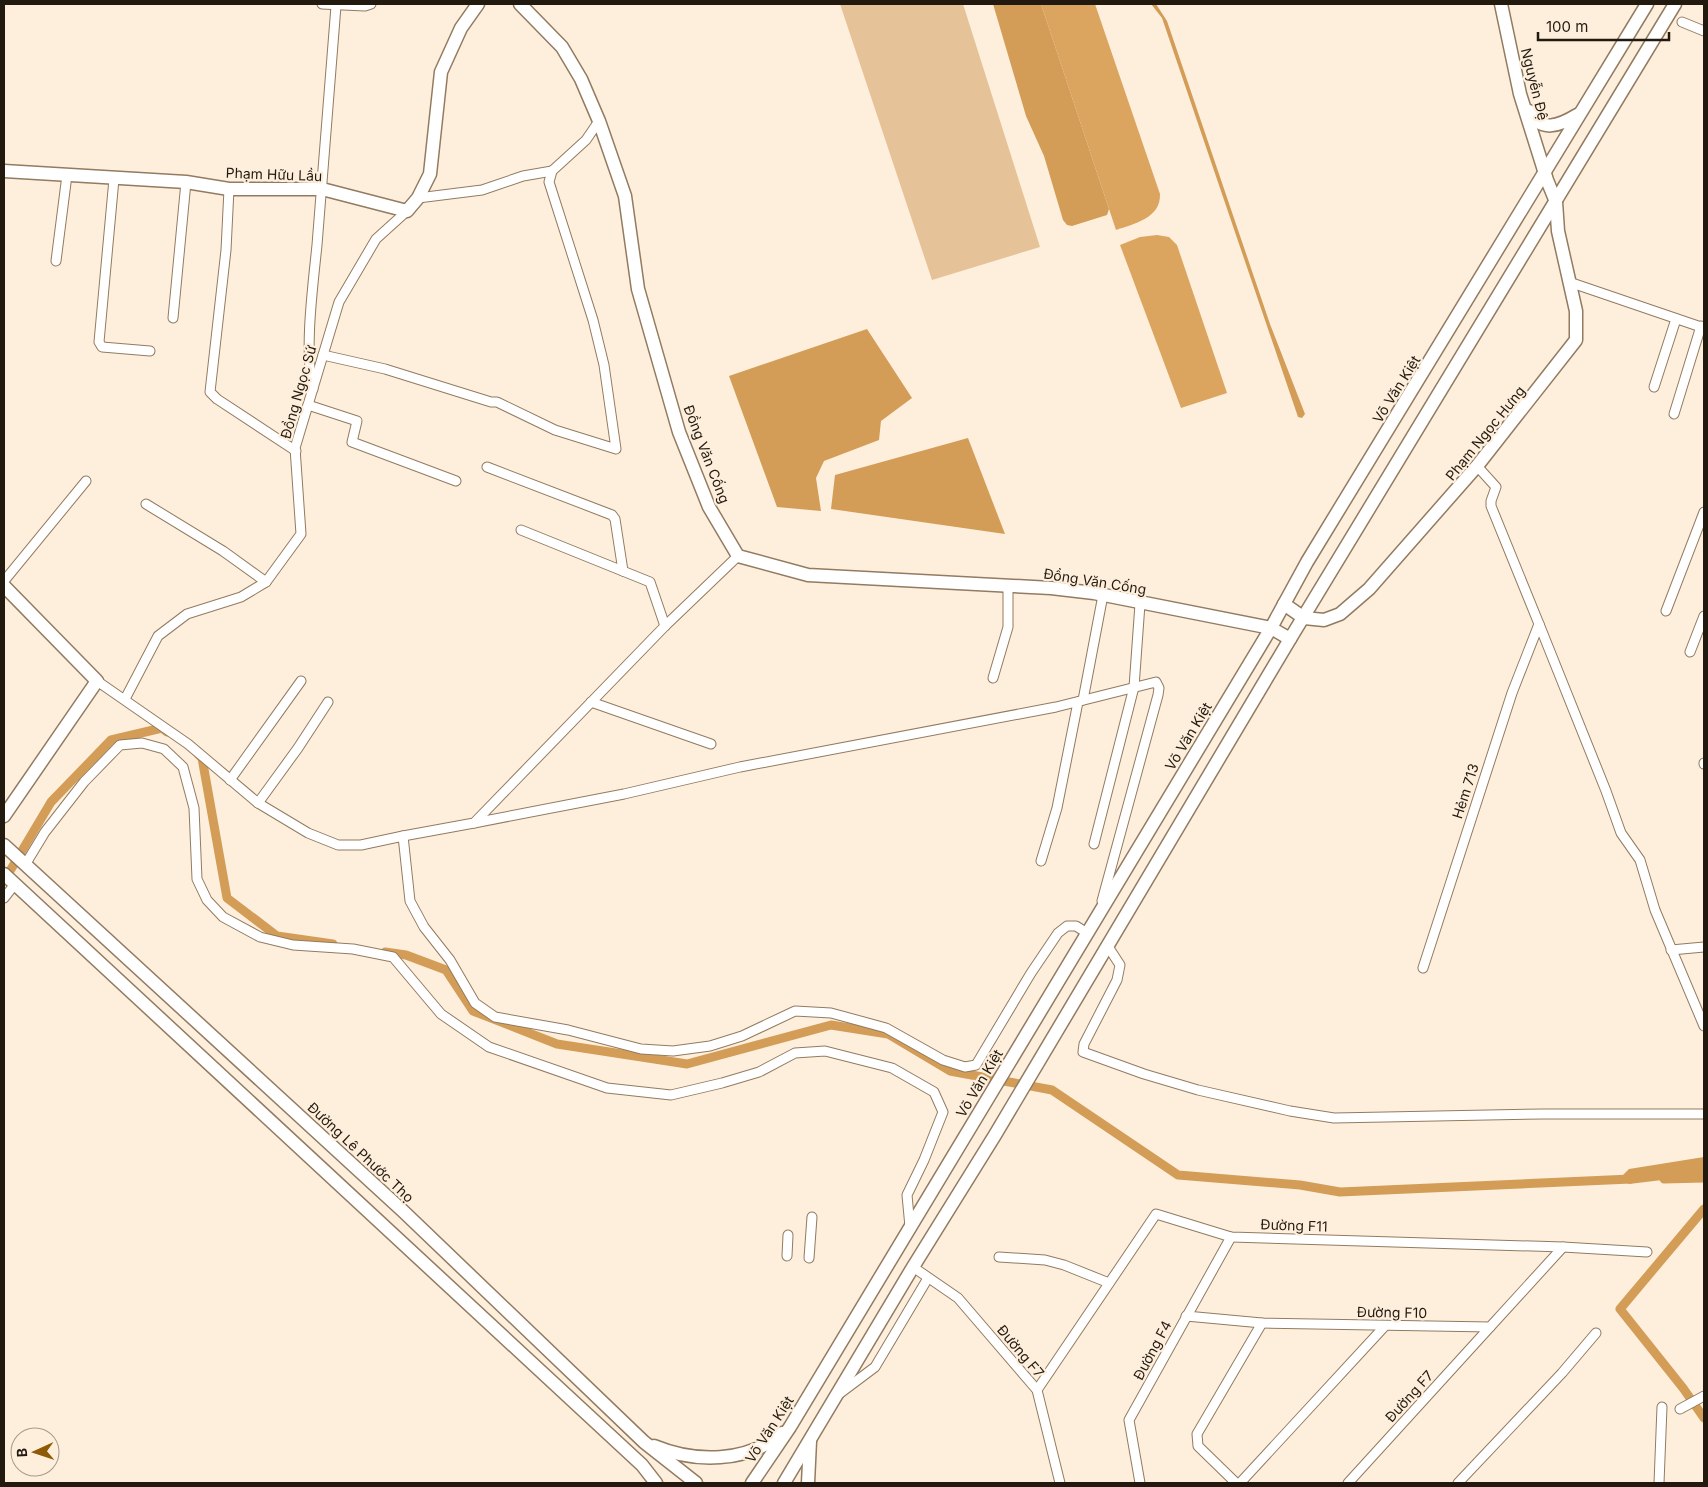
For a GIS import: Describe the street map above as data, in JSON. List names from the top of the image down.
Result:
{
  "streets": {
    "street": [
      "Nguyễn Đệ",
      "Phạm Hữu Lầu",
      "Võ Văn Kiệt",
      "Đồng Ngọc Sứ",
      "Phạm Ngọc Hưng",
      "Đồng Văn Cống",
      "Hẻm 713",
      "Đường Lê Phước Thọ",
      "Đường F11",
      "Đường F10",
      "Đường F4",
      "Đường F7"
    ]
  },
  "crossings": [
    ["Nguyễn Đệ", "Võ Văn Kiệt"],
    ["Nguyễn Đệ", "Phạm Ngọc Hưng"],
    ["Phạm Hữu Lầu", "Đồng Ngọc Sứ"],
    ["Võ Văn Kiệt", "Đồng Văn Cống"],
    ["Đường F11", "Đường F4"],
    ["Đường F11", "Đường F7"],
    ["Đường F10", "Đường F4"],
    ["Đường F10", "Đường F7"]
  ],
  "scale_bar": "100 m",
  "north": "left"
}
